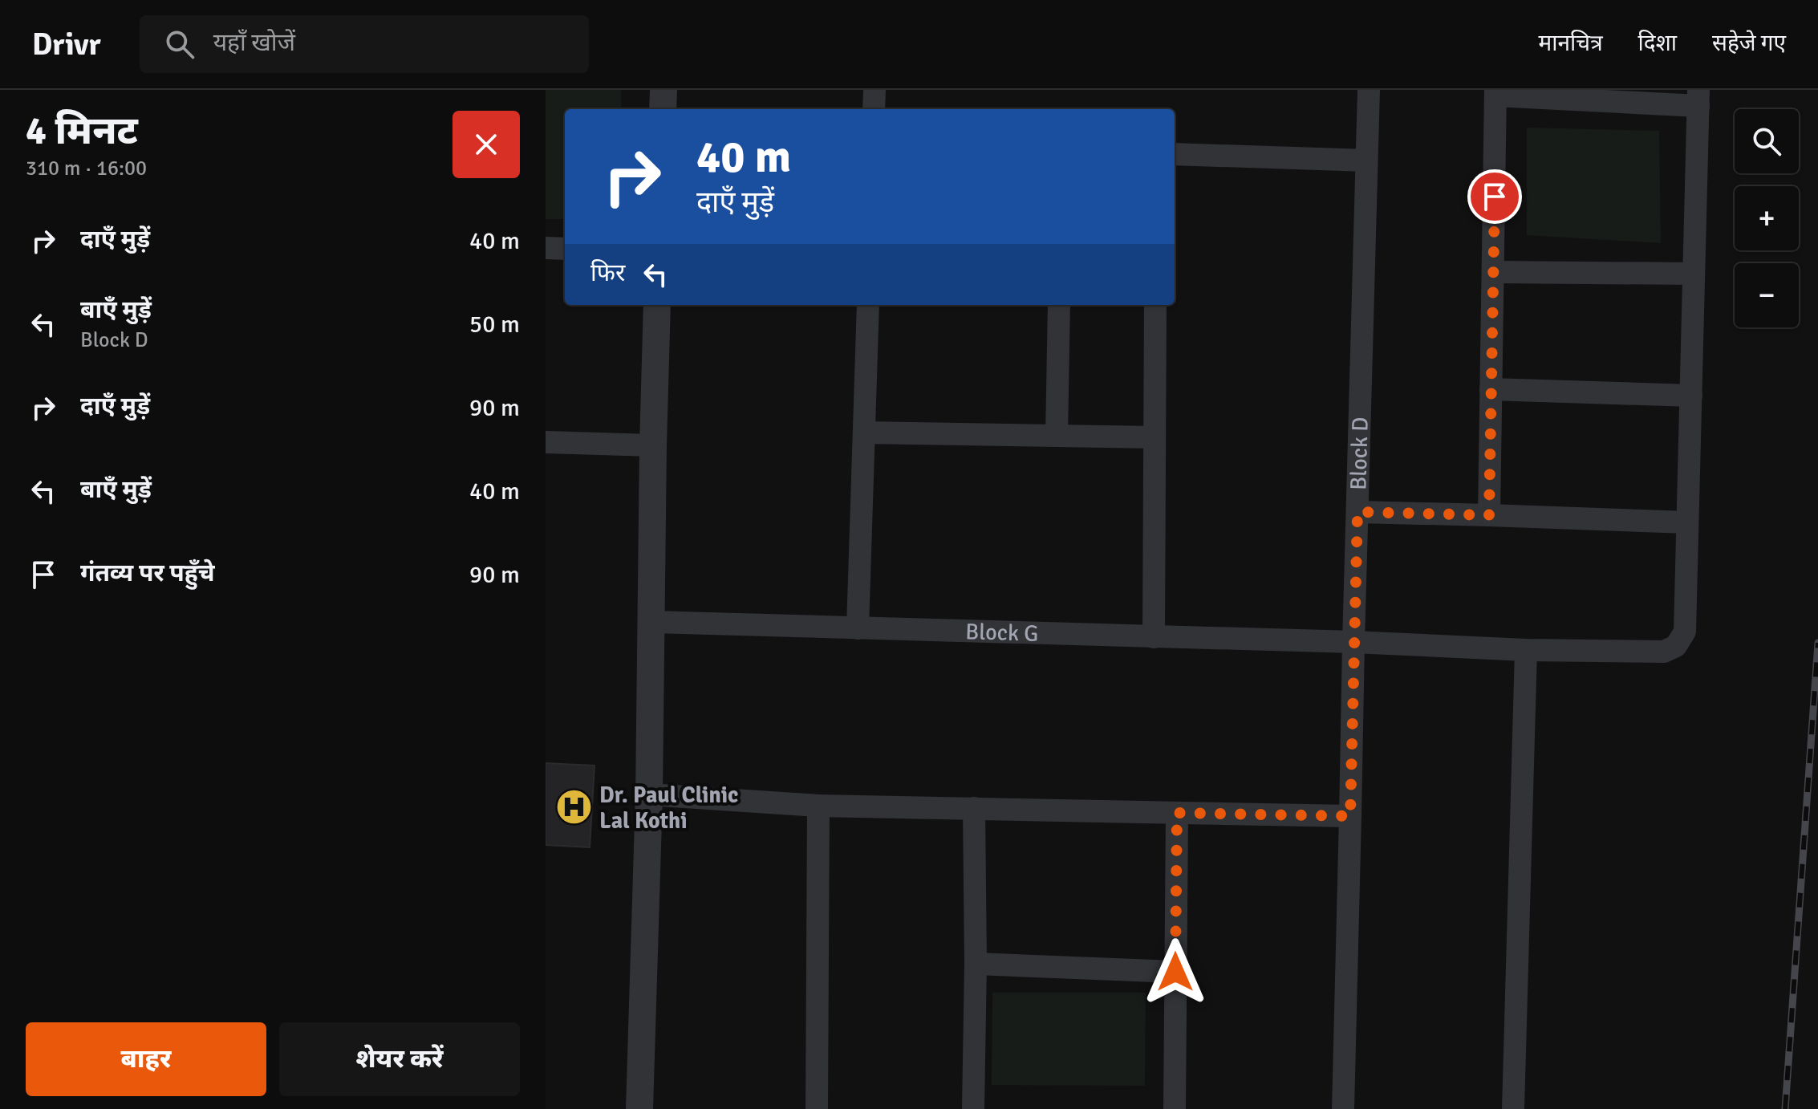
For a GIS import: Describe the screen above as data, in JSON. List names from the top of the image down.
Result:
{
  "streets": {
    "street": ["Block D", "Block G"]
  },
  "crossings": [
    ["Block D", "Block G"]
  ],
  "places": {
    "hospital": ["Dr. Paul Clinic Lal Kothi"]
  },
  "page": {
    "header": "Drivr",
    "search": "यहाँ खोजें",
    "nav": ["मानचित्र", "दिशा", "सहेजे गए"],
    "heading": ["4 मिनट", "310 m · 16:00"],
    "map_buttons": ["+", "−"],
    "turn": ["40 m", "दाएँ मुड़ें"],
    "list": [
      {
        "name": "दाएँ मुड़ें",
        "value": "40 m"
      },
      {
        "name": "बाएँ मुड़ें",
        "note": "Block D",
        "value": "50 m"
      },
      {
        "name": "दाएँ मुड़ें",
        "value": "90 m"
      },
      {
        "name": "बाएँ मुड़ें",
        "value": "40 m"
      },
      {
        "name": "गंतव्य पर पहुँचे",
        "value": "90 m"
      }
    ],
    "then": "फिर",
    "buttons": ["बाहर", "शेयर करें"]
  }
}
